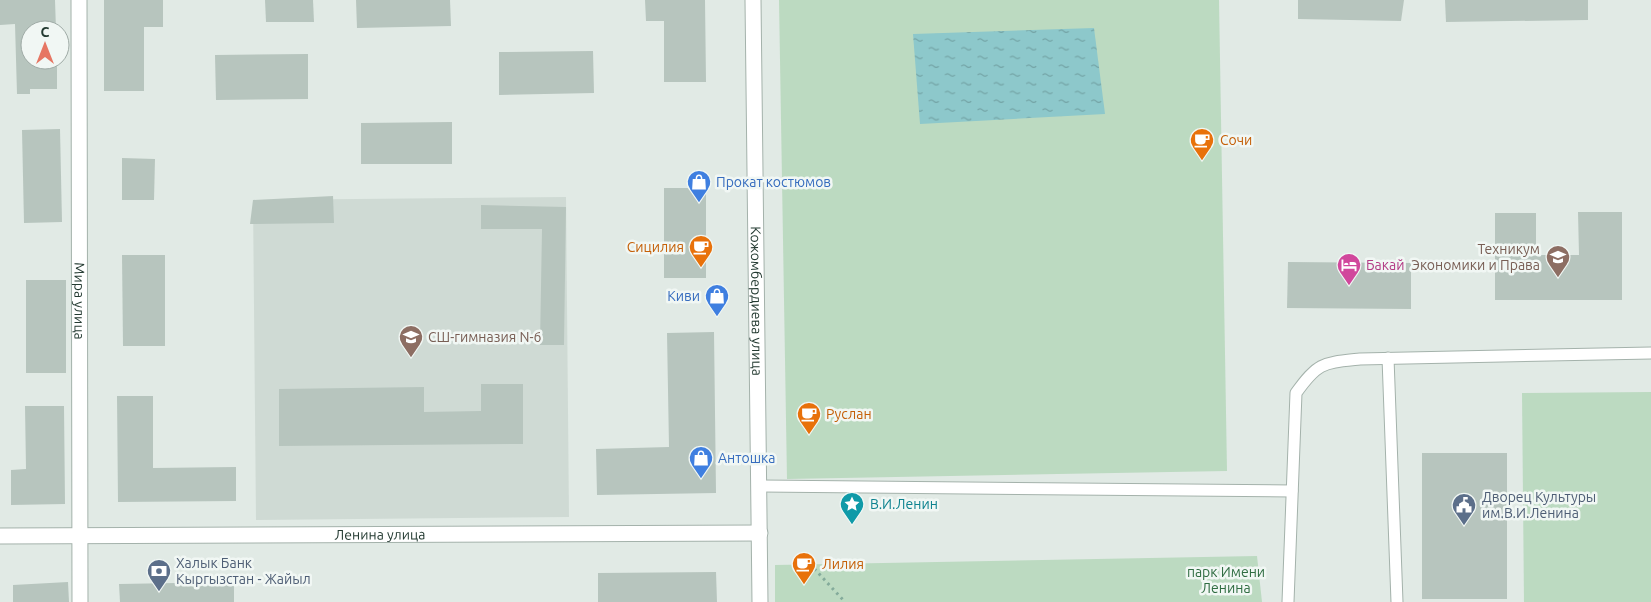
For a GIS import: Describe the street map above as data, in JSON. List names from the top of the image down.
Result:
{
  "streets": {
    "street": ["Мира улица", "Кожомбердиева улица", "Ленина улица"]
  },
  "crossings": [
    ["Мира улица", "Ленина улица"],
    ["Кожомбердиева улица", "Ленина улица"]
  ],
  "parks": ["парк Имени Ленина"],
  "places": {
    "cafe": [
      "Сочи",
      "Сицилия",
      "Руслан",
      "Лилия"
    ],
    "shop": ["Прокат костюмов", "Киви", "Антошка"],
    "school or university": ["Техникум Экономики и Права", "СШ-гимназия N-6"],
    "hotel": ["Бакай"],
    "place": ["В.И.Ленин"],
    "public building": ["Дворец Культуры им.В.И.Ленина"],
    "bank": ["Халык Банк Кыргызстан - Жайыл"]
  },
  "north": "top"
}
